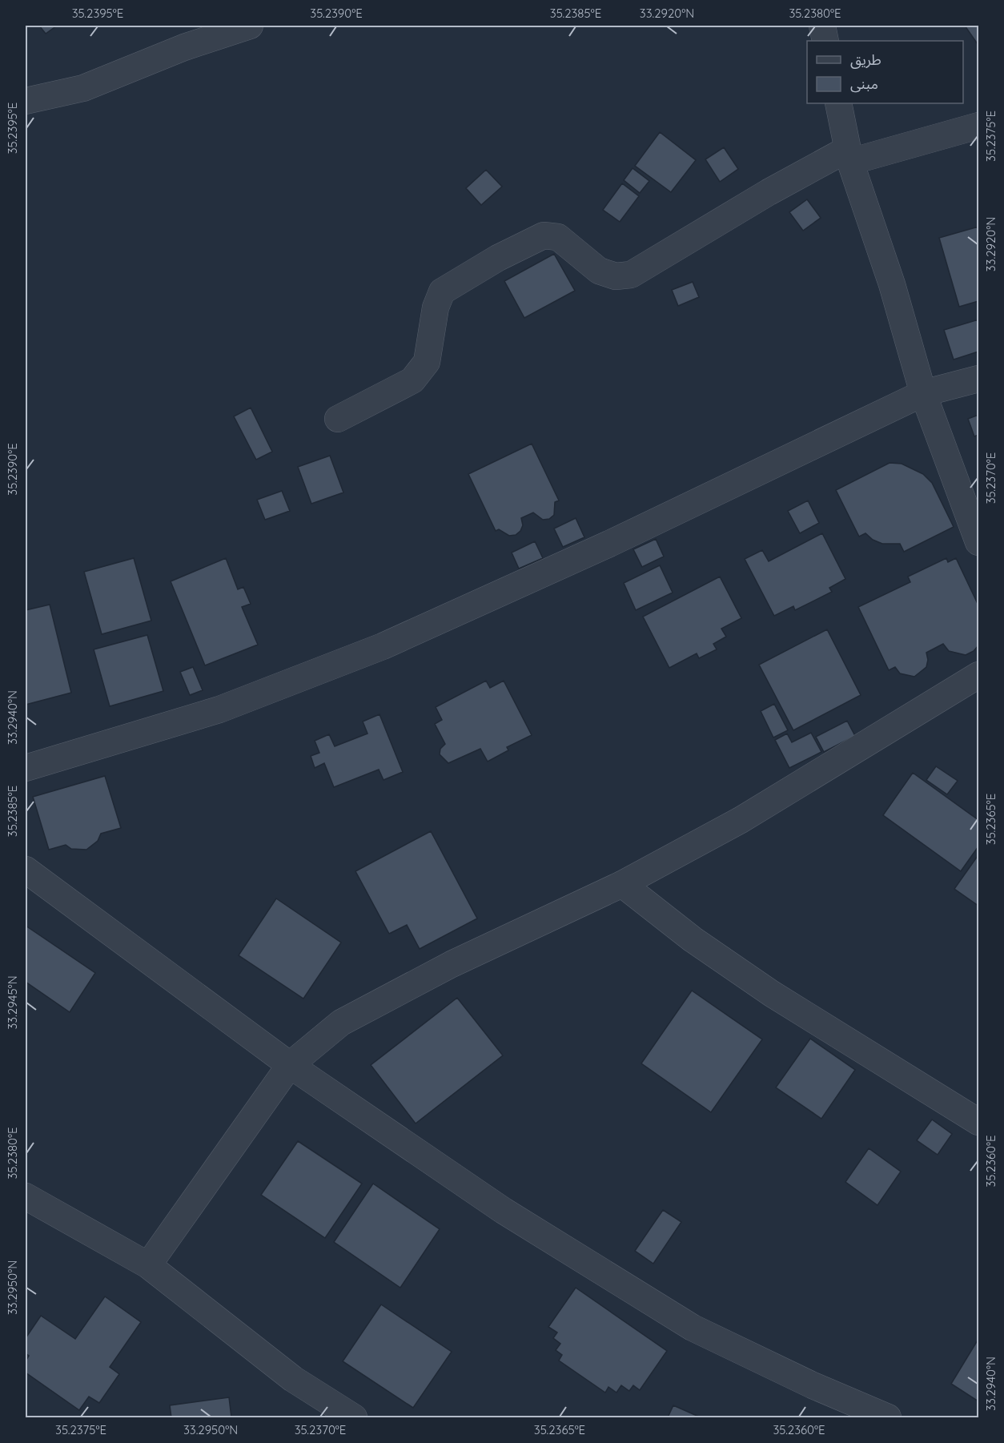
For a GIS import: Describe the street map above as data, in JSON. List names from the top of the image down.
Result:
{
  "legend": ["طريق", "مبنى"],
  "coordinates": [
    "35.2395°E",
    "35.2390°E",
    "35.2385°E",
    "33.2920°N",
    "35.2380°E",
    "35.2375°E",
    "35.2370°E",
    "33.2940°N",
    "35.2365°E",
    "33.2945°N",
    "35.2360°E",
    "33.2950°N"
  ]
}
